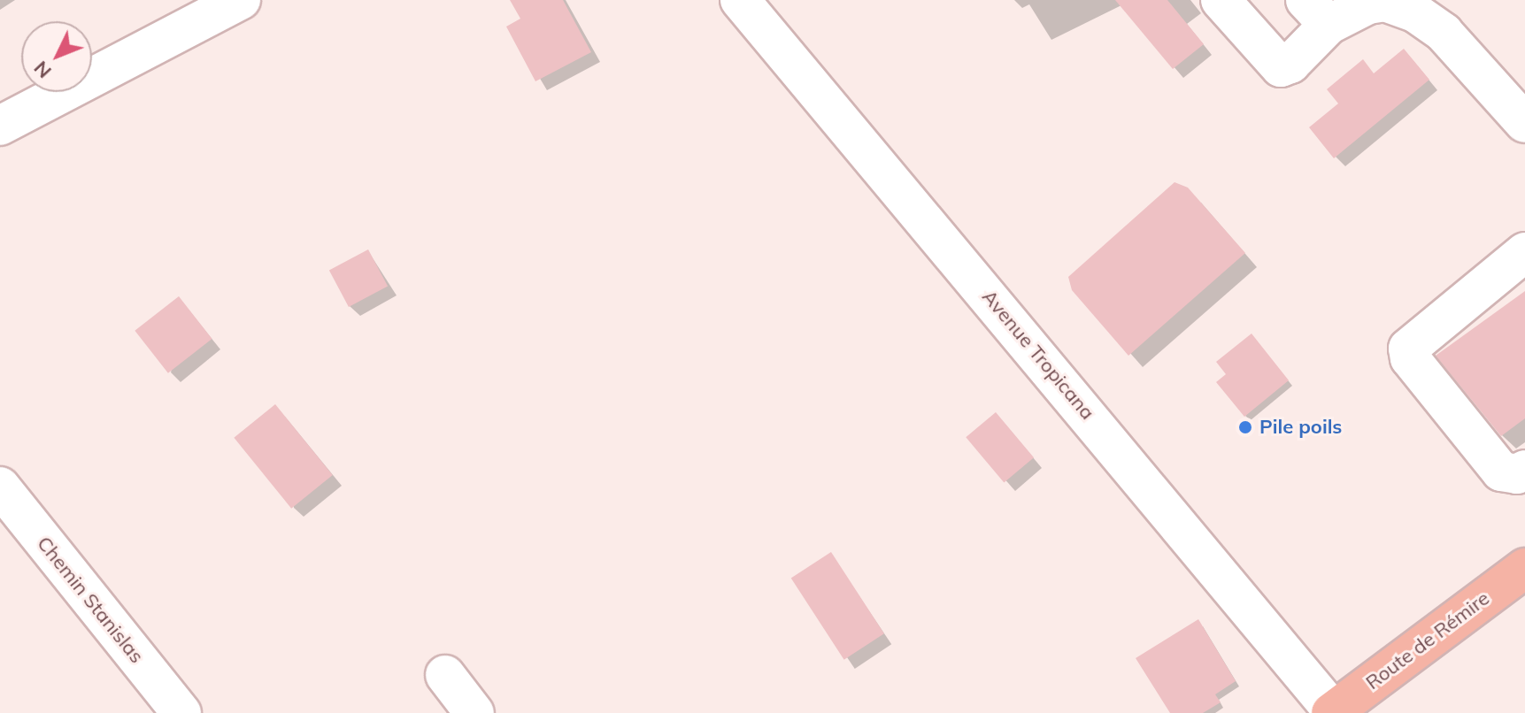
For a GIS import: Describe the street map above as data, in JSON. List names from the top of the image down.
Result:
{
  "streets": {
    "main road": ["Route de Rémire"],
    "street": ["Avenue Tropicana", "Chemin Stanislas"]
  },
  "crossings": [
    ["Avenue Tropicana", "Route de Rémire"]
  ],
  "places": ["Pile poils"],
  "north": "bottom left"
}
